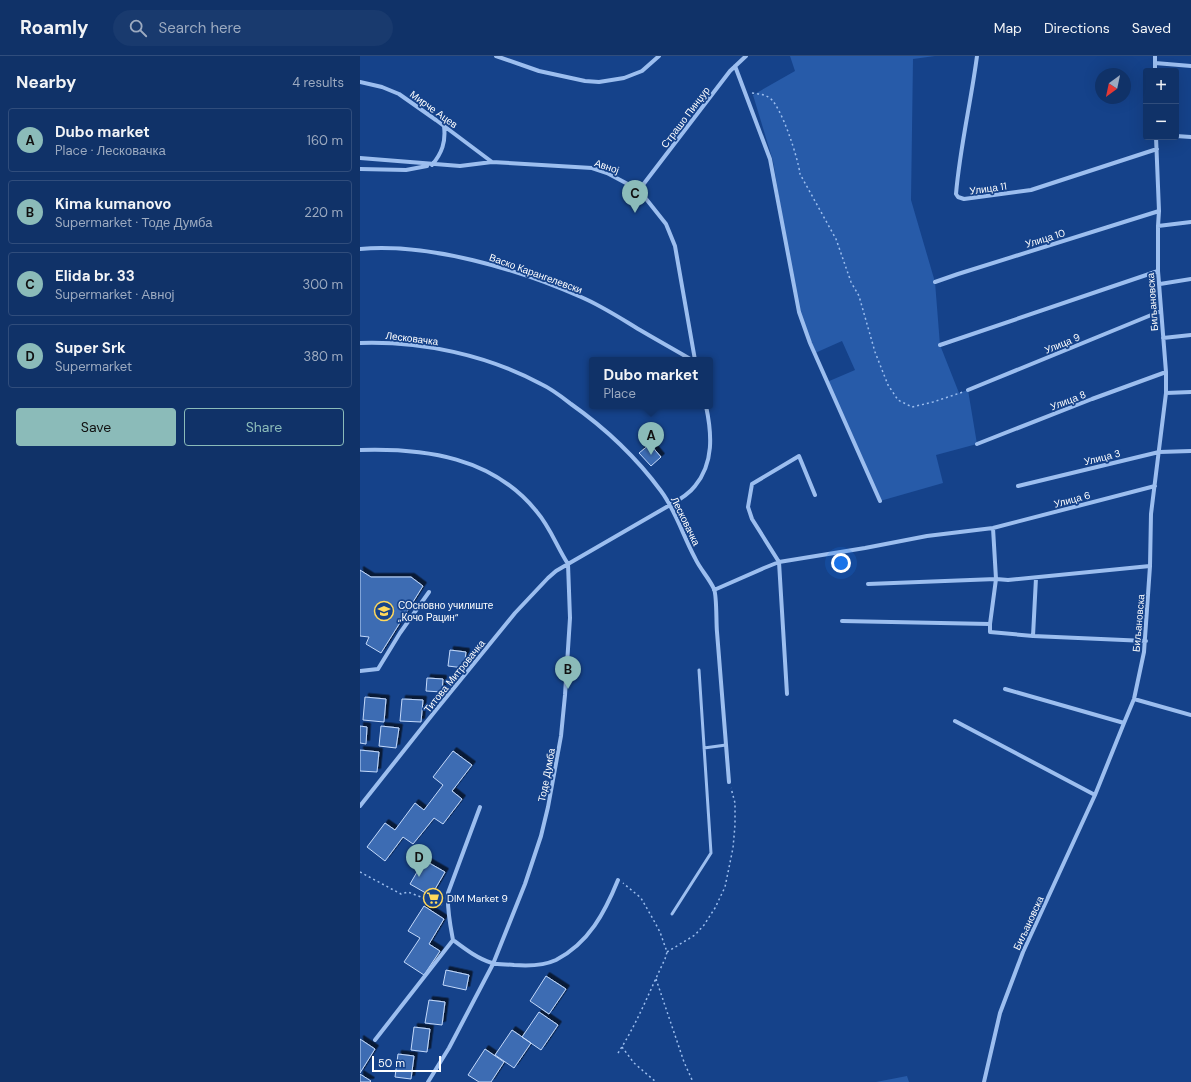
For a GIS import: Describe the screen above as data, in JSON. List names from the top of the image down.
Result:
{
  "streets": {
    "street": [
      "Мирче Ацев",
      "Страшо Пинџур",
      "Авној",
      "Улица 11",
      "Улица 10",
      "Васко Карангелевски",
      "Биљановска",
      "Лесковачка",
      "Улица 9",
      "Улица 8",
      "Улица 3",
      "Улица 6",
      "Титова Митровачка",
      "Тоде Думба"
    ]
  },
  "crossings": [
    ["Мирче Ацев", "Авној"],
    ["Страшо Пинџур", "Авној"],
    ["Улица 11", "Биљановска"],
    ["Улица 10", "Биљановска"],
    ["Биљановска", "Улица 9"],
    ["Биљановска", "Улица 8"],
    ["Биљановска", "Улица 3"],
    ["Биљановска", "Улица 6"],
    ["Лесковачка", "Улица 6"],
    ["Титова Митровачка", "Тоде Думба"]
  ],
  "places": {
    "school or university": ["СОсновно училиште „Кочо Рацин“"],
    "supermarket": ["DIM Market 9"]
  },
  "scale_bar": "50 m",
  "north": "bottom left",
  "page": {
    "header": "Roamly",
    "search": "Search here",
    "nav": ["Map", "Directions", "Saved"],
    "heading": ["Nearby", "4 results"],
    "map_buttons": ["+", "−"],
    "list": [
      {
        "mark": "A",
        "name": "Dubo market",
        "note": "Place · Лесковачка",
        "value": "160 m"
      },
      {
        "mark": "B",
        "name": "Kima kumanovo",
        "note": "Supermarket · Тоде Думба",
        "value": "220 m"
      },
      {
        "mark": "C",
        "name": "Elida br. 33",
        "note": "Supermarket · Авној",
        "value": "300 m"
      },
      {
        "mark": "D",
        "name": "Super Srk",
        "note": "Supermarket",
        "value": "380 m"
      }
    ],
    "pins": [
      "C",
      "A",
      "B",
      "D"
    ],
    "popup": ["Dubo market", "Place"],
    "buttons": ["Save", "Share"],
    "scale": "50 m"
  }
}
